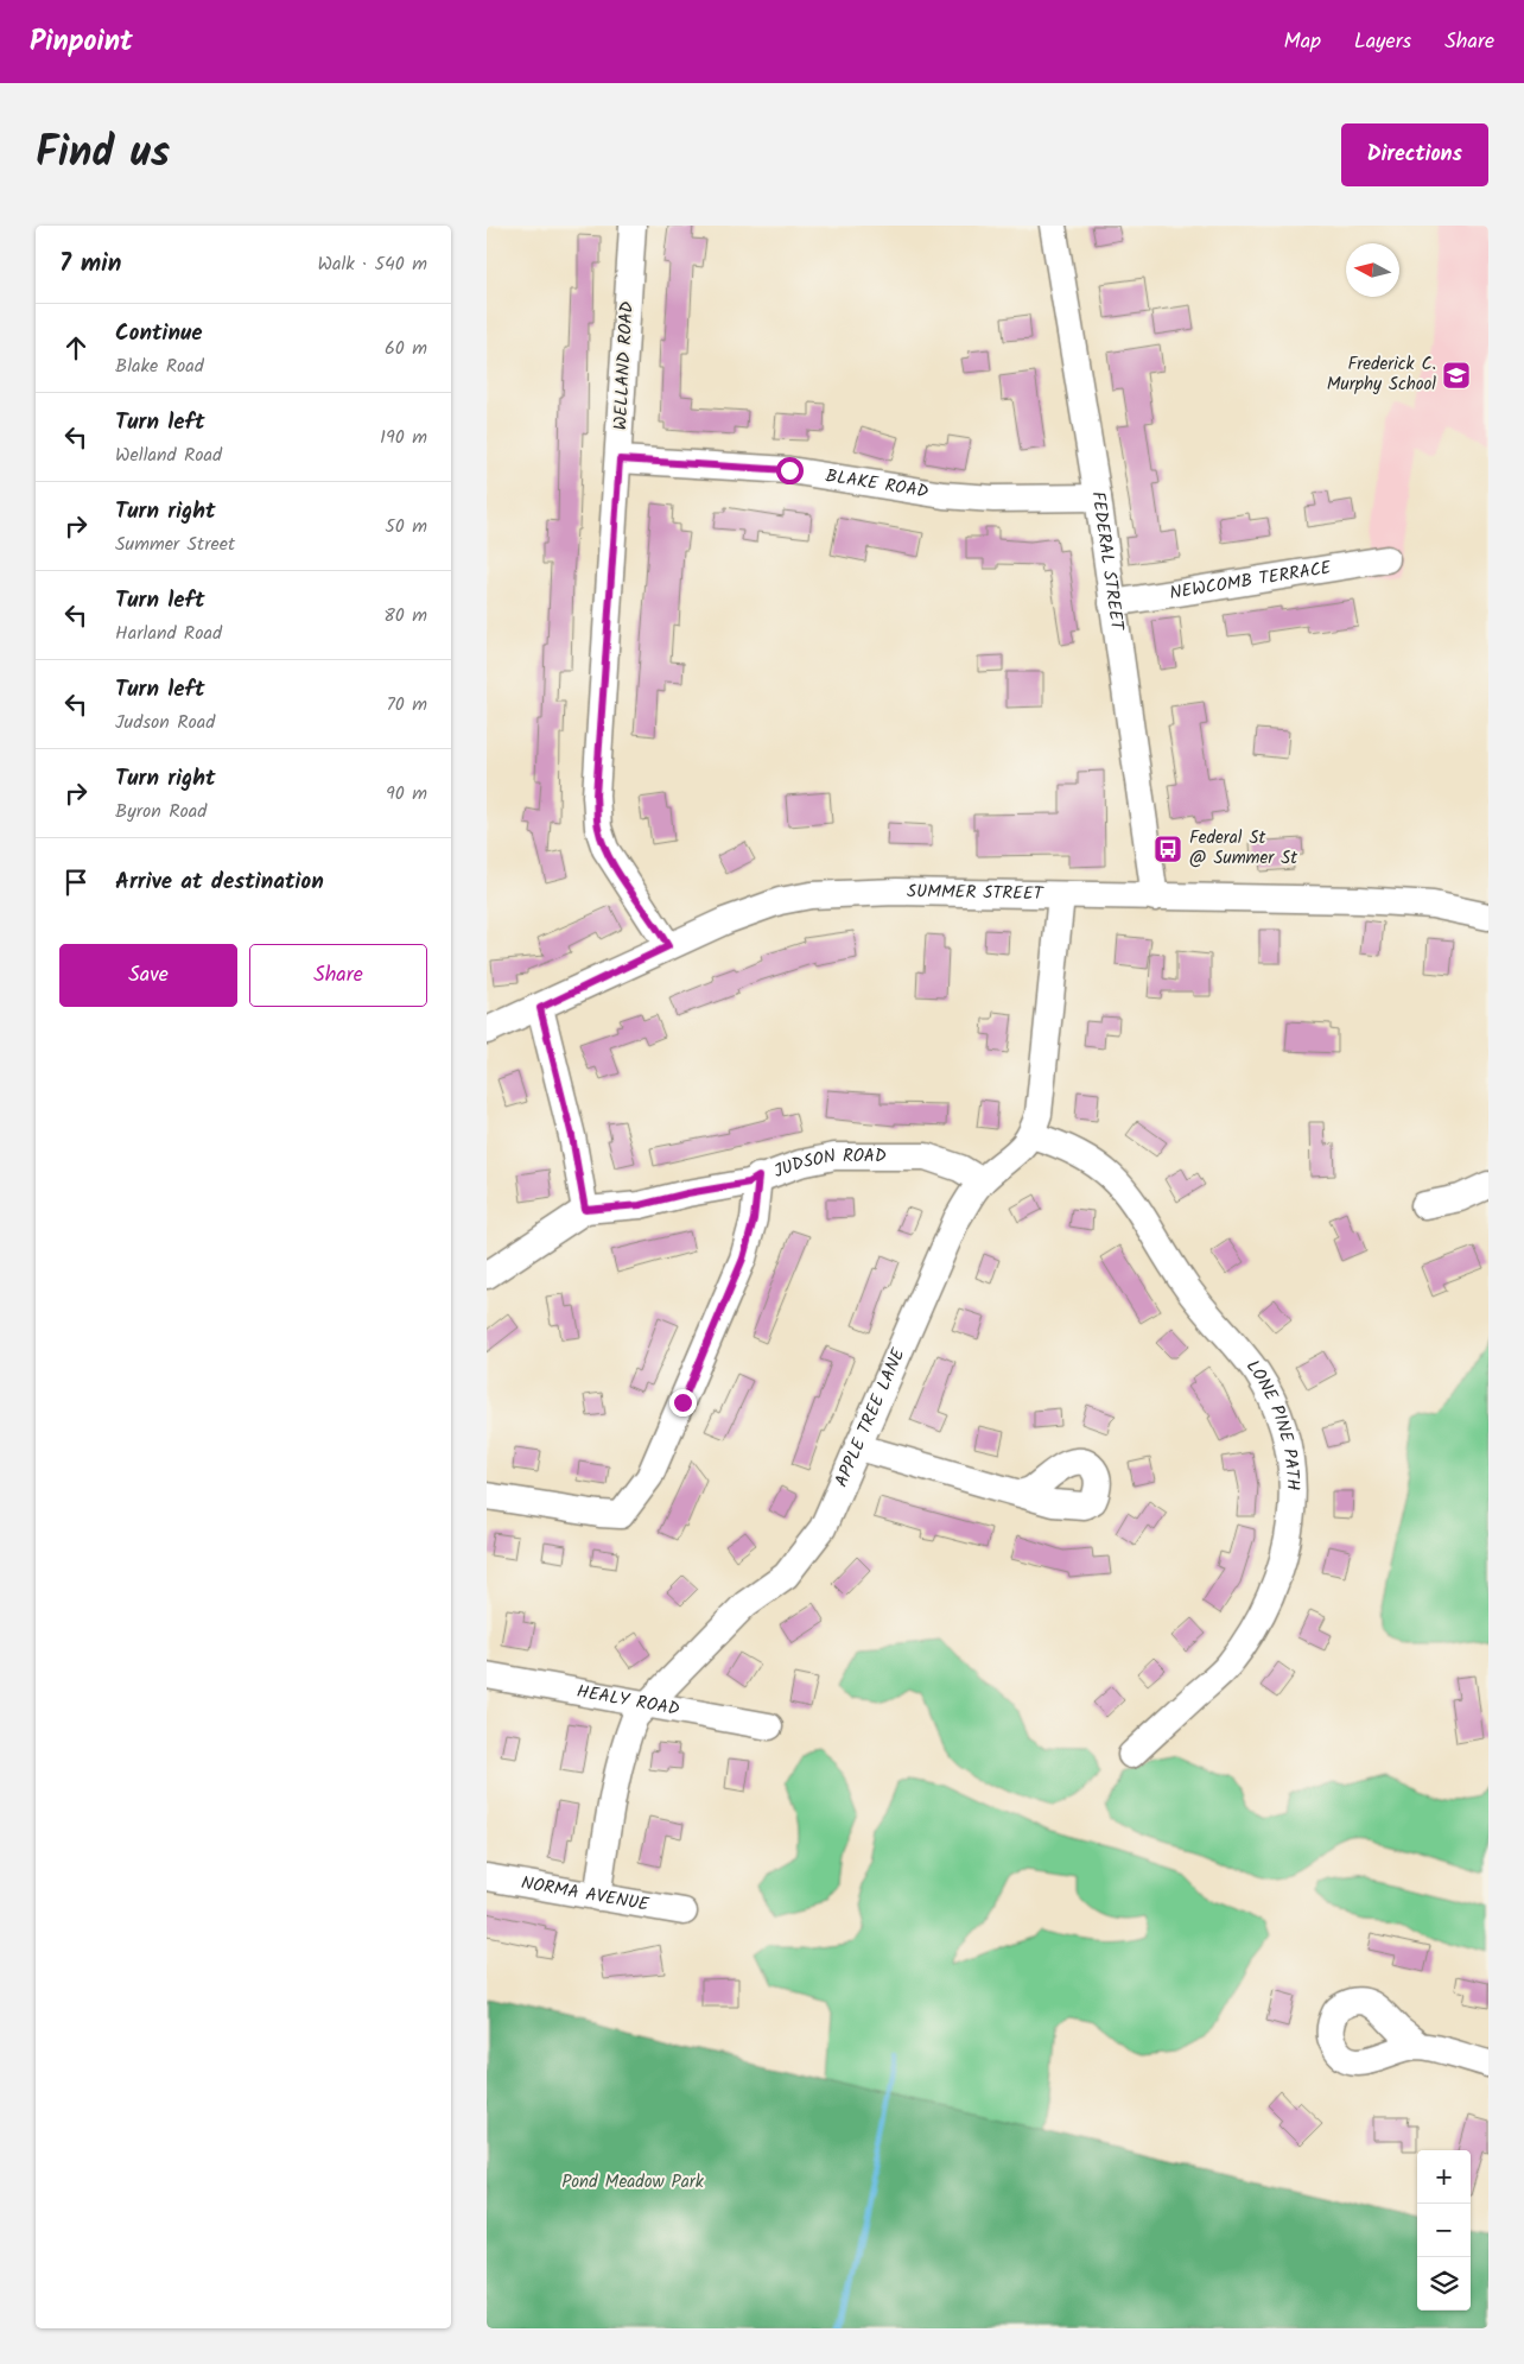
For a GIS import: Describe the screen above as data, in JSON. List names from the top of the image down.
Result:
{
  "streets": {
    "street": [
      "WELLAND ROAD",
      "BLAKE ROAD",
      "FEDERAL STREET",
      "NEWCOMB TERRACE",
      "SUMMER STREET",
      "JUDSON ROAD",
      "APPLE TREE LANE",
      "LONE PINE PATH",
      "HEALY ROAD",
      "NORMA AVENUE"
    ]
  },
  "crossings": [
    ["WELLAND ROAD", "BLAKE ROAD"],
    ["WELLAND ROAD", "SUMMER STREET"],
    ["BLAKE ROAD", "FEDERAL STREET"],
    ["FEDERAL STREET", "NEWCOMB TERRACE"],
    ["FEDERAL STREET", "SUMMER STREET"],
    ["SUMMER STREET", "APPLE TREE LANE"],
    ["JUDSON ROAD", "APPLE TREE LANE"],
    ["APPLE TREE LANE", "LONE PINE PATH"],
    ["APPLE TREE LANE", "HEALY ROAD"],
    ["APPLE TREE LANE", "NORMA AVENUE"]
  ],
  "parks": ["Pond Meadow Park"],
  "places": {
    "school or university": ["Frederick C. Murphy School"],
    "bus stop": ["Federal St @ Summer St"]
  },
  "north": "left",
  "page": {
    "header": "Pinpoint",
    "nav": ["Map", "Layers", "Share"],
    "title": "Find us",
    "buttons": [
      "Directions",
      ["Save", "Share"]
    ],
    "heading": ["7 min", "Walk · 540 m"],
    "list": [
      ["Continue", "Blake Road", "60 m"],
      ["Turn left", "Welland Road", "190 m"],
      ["Turn right", "Summer Street", "50 m"],
      ["Turn left", "Harland Road", "80 m"],
      ["Turn left", "Judson Road", "70 m"],
      ["Turn right", "Byron Road", "90 m"],
      "Arrive at destination"
    ],
    "map_buttons": ["+", "−"]
  }
}
